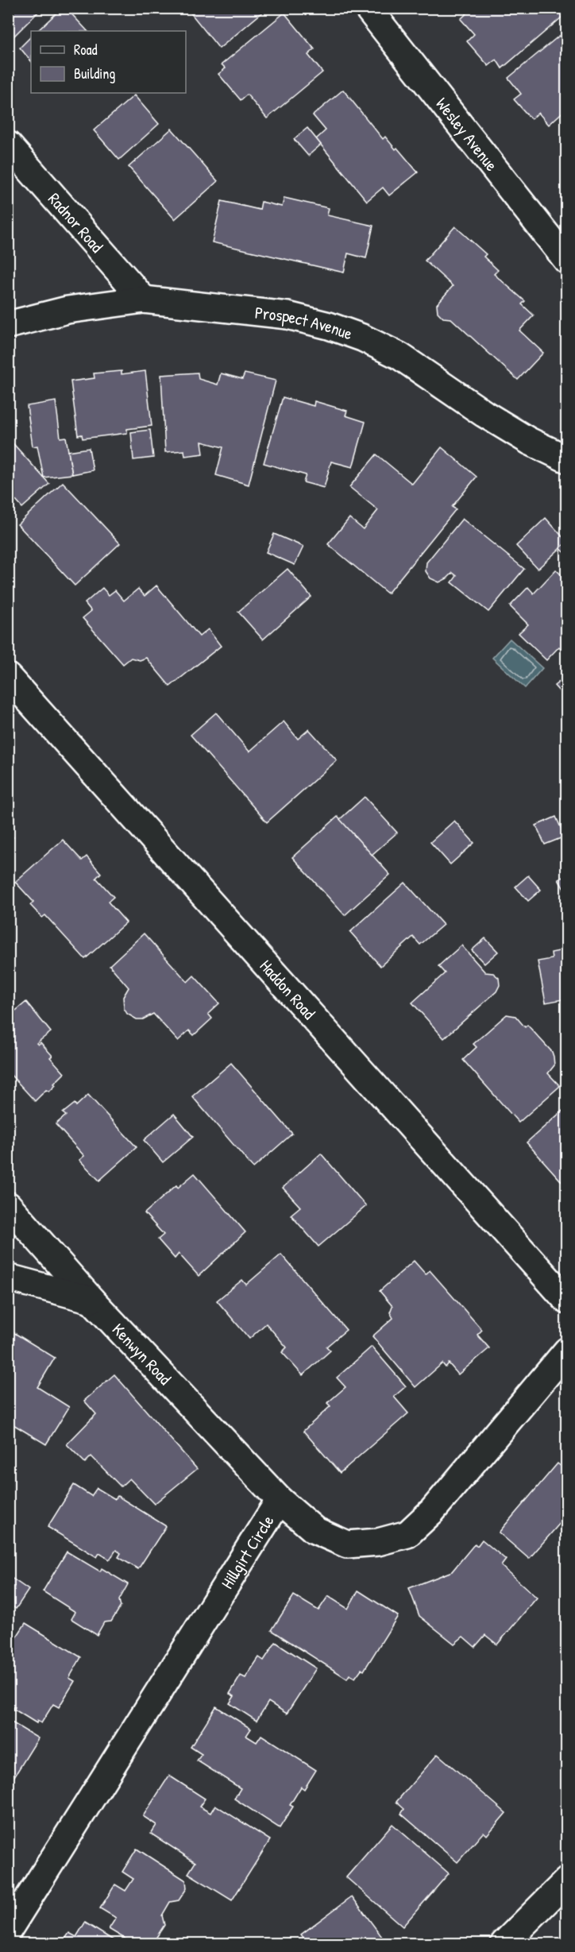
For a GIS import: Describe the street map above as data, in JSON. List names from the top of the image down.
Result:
{
  "streets": {
    "street": [
      "Wesley Avenue",
      "Radnor Road",
      "Prospect Avenue",
      "Haddon Road",
      "Kenwyn Road",
      "Hillgirt Circle"
    ]
  },
  "crossings": [
    ["Radnor Road", "Prospect Avenue"],
    ["Kenwyn Road", "Hillgirt Circle"]
  ],
  "legend": ["Road", "Building"]
}
